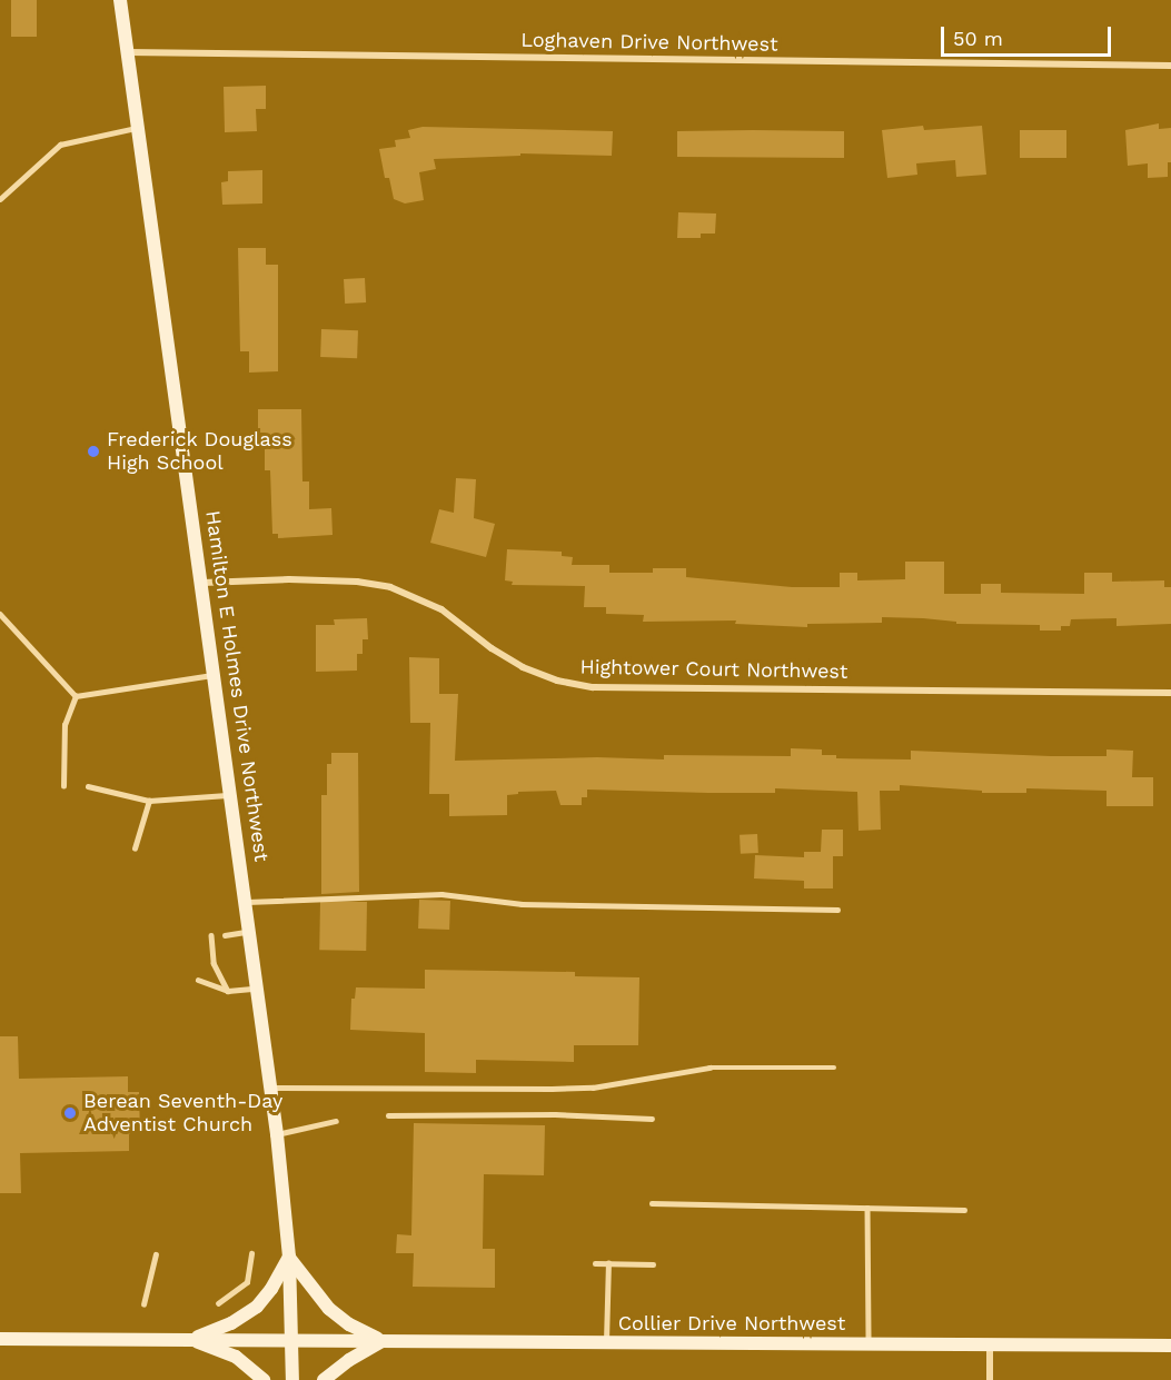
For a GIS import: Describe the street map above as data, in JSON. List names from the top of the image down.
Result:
{
  "streets": {
    "main road": ["Hamilton E Holmes Drive Northwest", "Collier Drive Northwest"],
    "street": ["Loghaven Drive Northwest", "Hightower Court Northwest"]
  },
  "crossings": [
    ["Loghaven Drive Northwest", "Hamilton E Holmes Drive Northwest"],
    ["Hightower Court Northwest", "Hamilton E Holmes Drive Northwest"],
    ["Hamilton E Holmes Drive Northwest", "Collier Drive Northwest"]
  ],
  "places": ["Frederick Douglass High School", "Berean Seventh-Day Adventist Church"],
  "scale_bar": "50 m"
}
